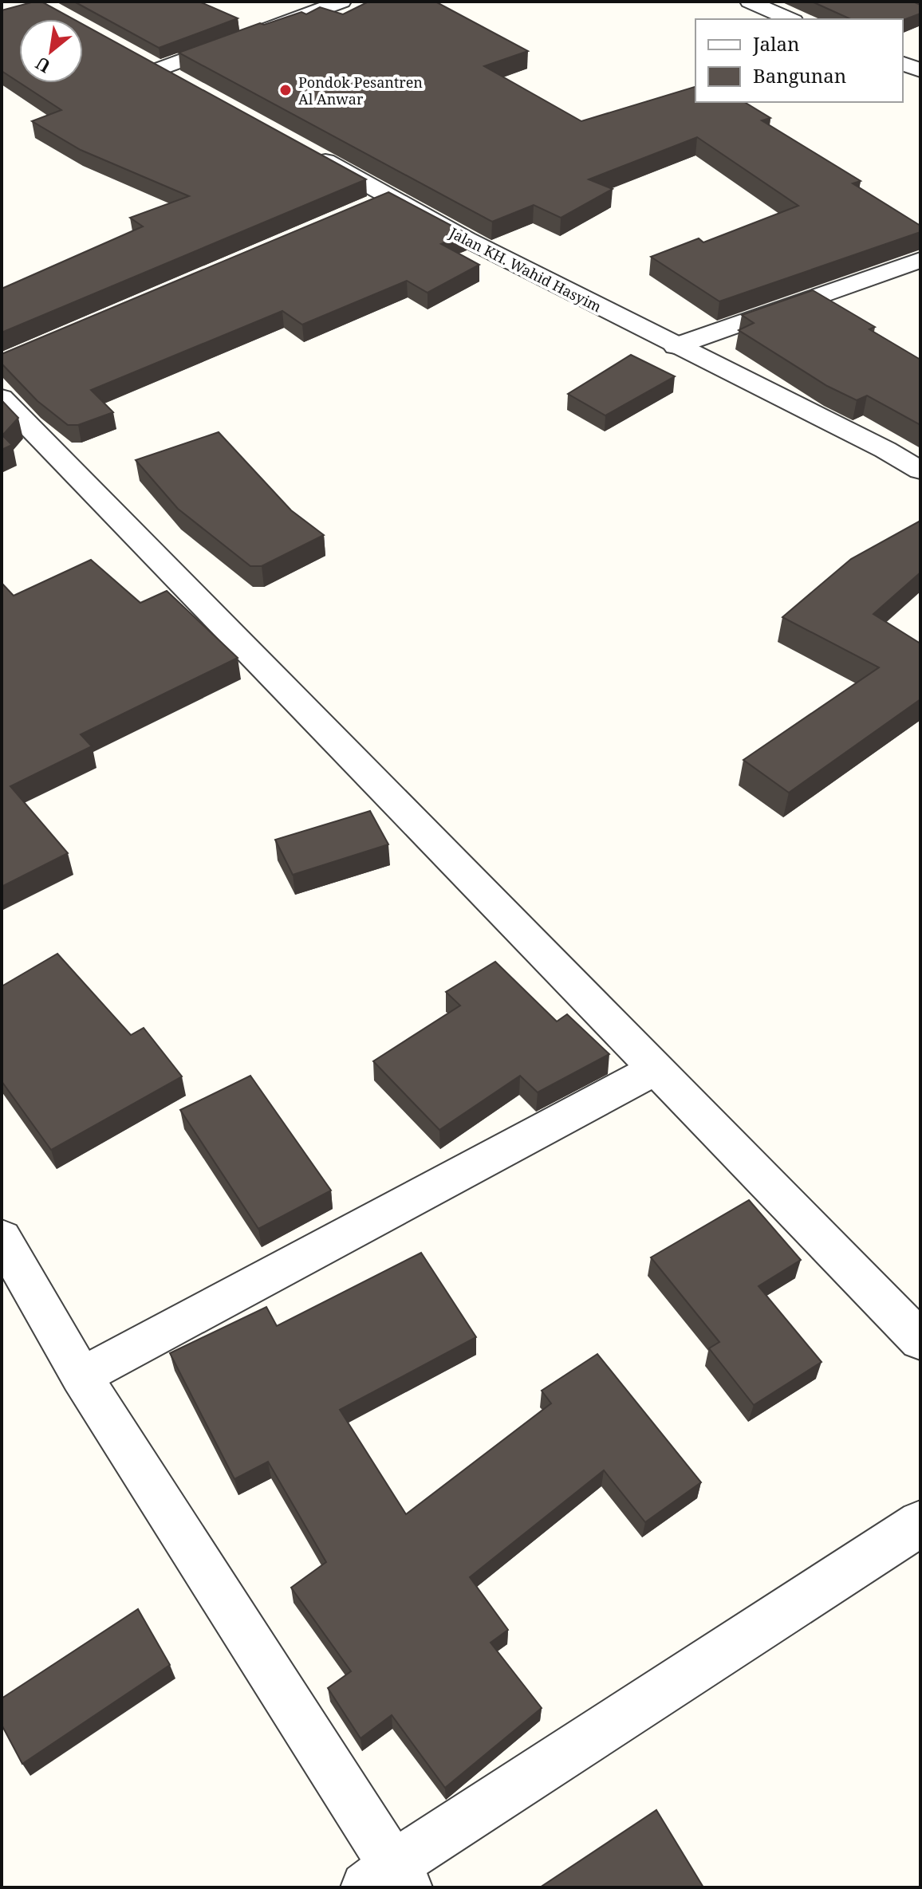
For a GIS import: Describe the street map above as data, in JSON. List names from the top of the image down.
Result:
{
  "streets": {
    "street": ["Jalan KH. Wahid Hasyim"]
  },
  "places": ["Pondok Pesantren Al Anwar"],
  "legend": ["Jalan", "Bangunan"],
  "north": "bottom left"
}
